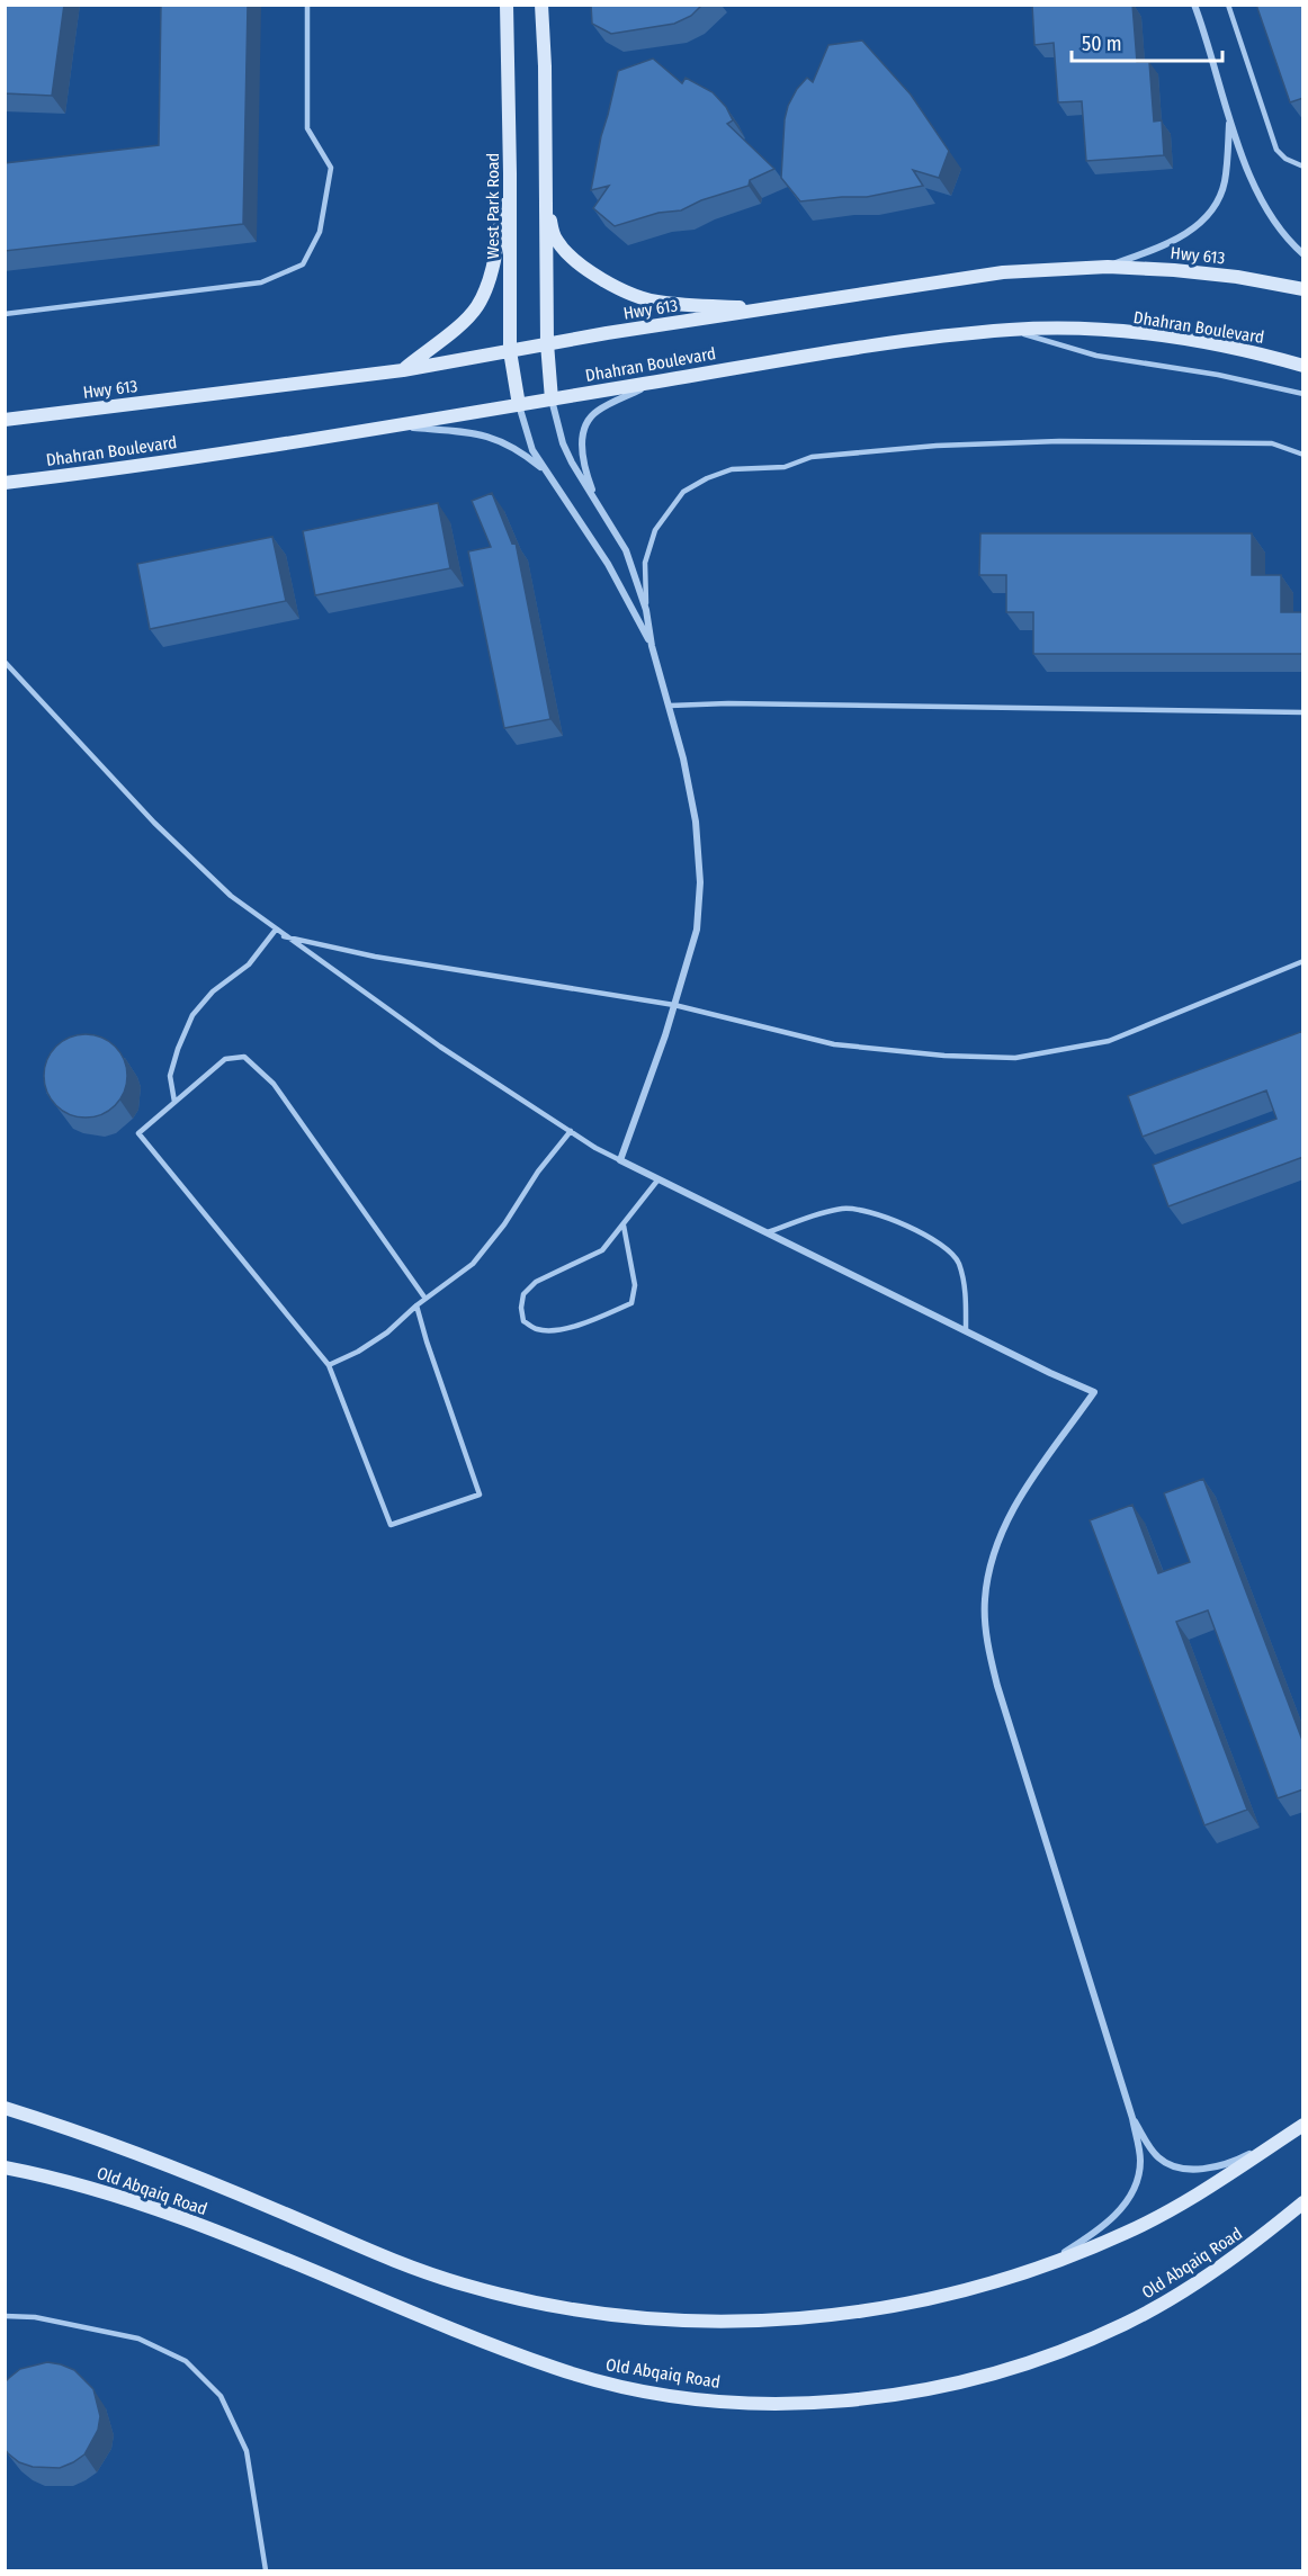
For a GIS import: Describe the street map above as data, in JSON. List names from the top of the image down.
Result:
{
  "streets": {
    "main road": [
      "West Park Road",
      "Hwy 613",
      "Dhahran Boulevard",
      "Old Abqaiq Road"
    ]
  },
  "crossings": [
    ["West Park Road", "Hwy 613"],
    ["West Park Road", "Dhahran Boulevard"]
  ],
  "scale_bar": "50 m"
}
